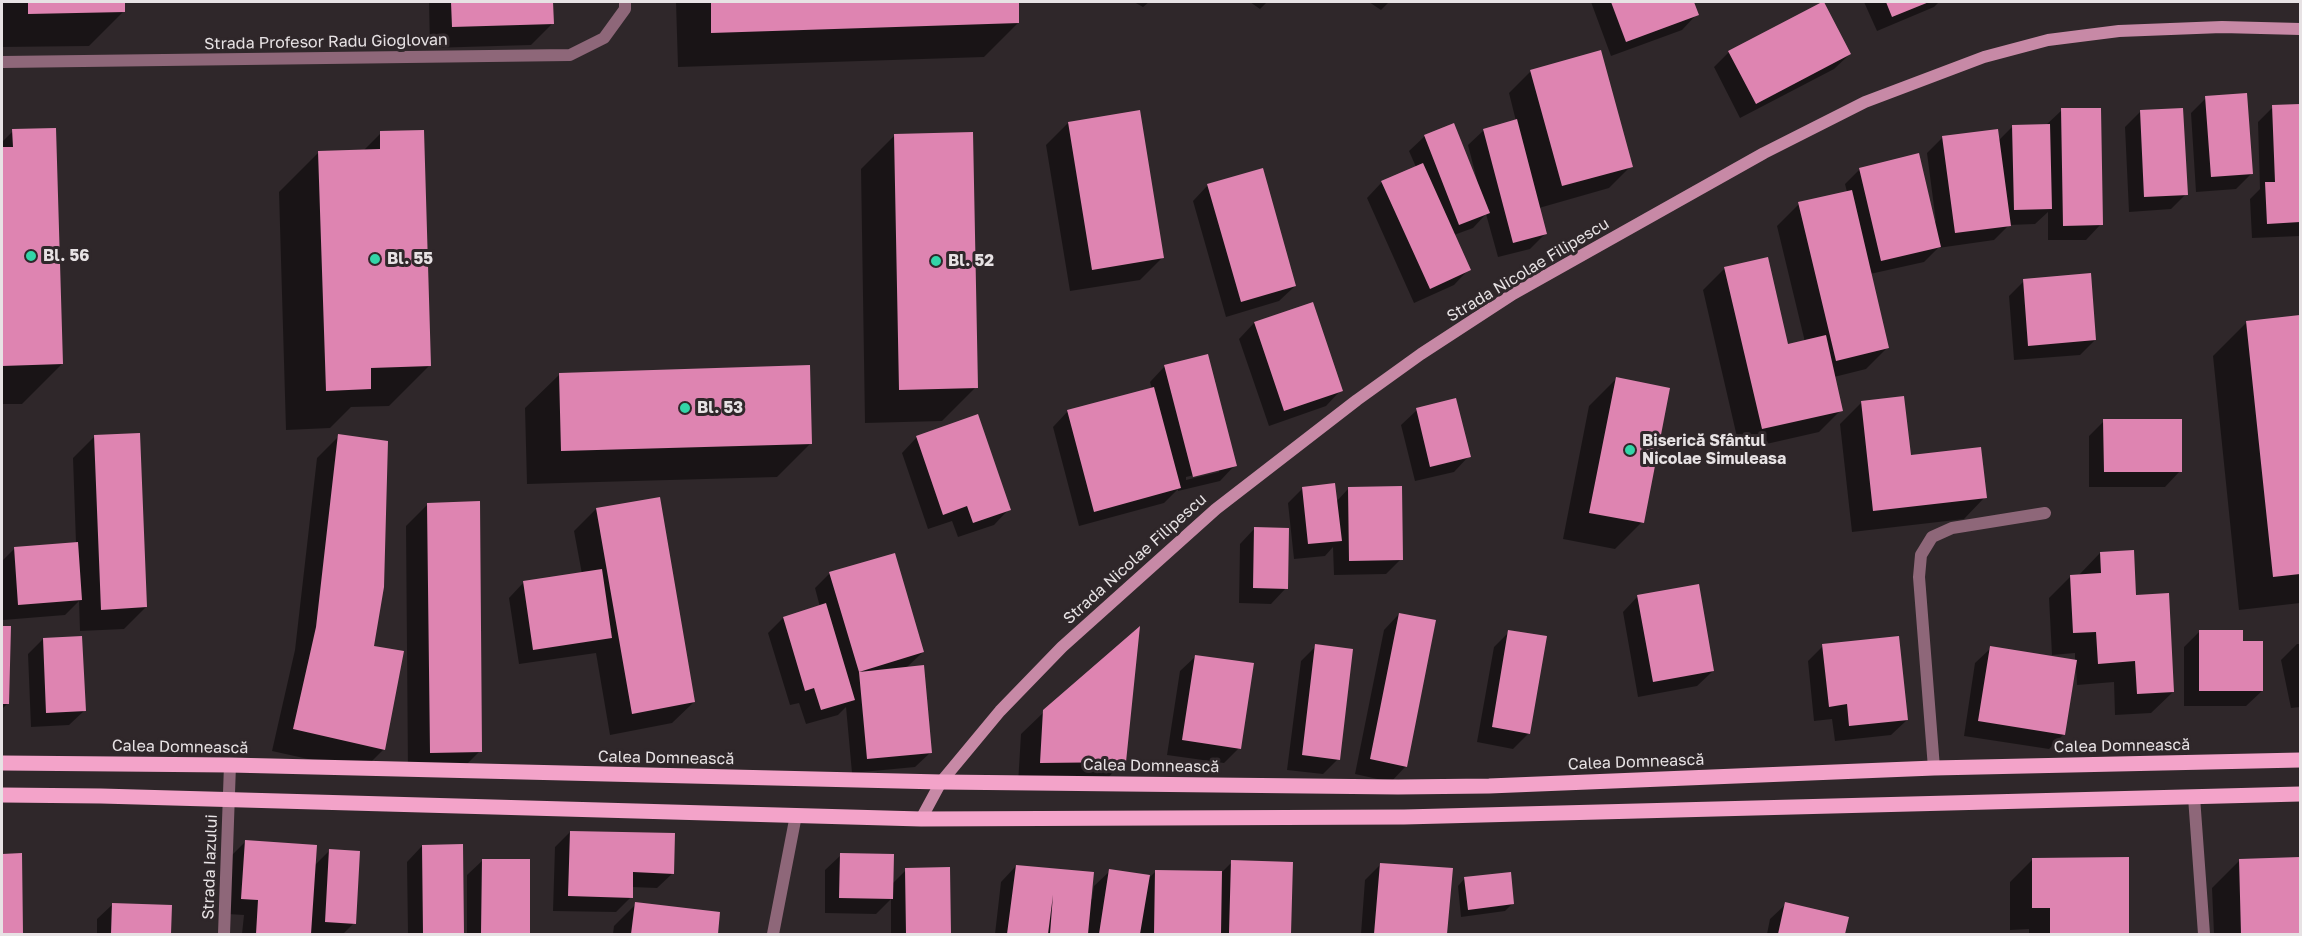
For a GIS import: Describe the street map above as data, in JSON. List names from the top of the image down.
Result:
{
  "streets": {
    "main road": ["Calea Domnească"],
    "street": ["Strada Profesor Radu Gioglovan", "Strada Nicolae Filipescu", "Strada Iazului"]
  },
  "crossings": [
    ["Strada Nicolae Filipescu", "Calea Domnească"],
    ["Calea Domnească", "Strada Iazului"]
  ],
  "places": [
    "Bl. 56",
    "Bl. 55",
    "Bl. 52",
    "Bl. 53",
    "Biserică Sfântul Nicolae Simuleasa"
  ]
}
